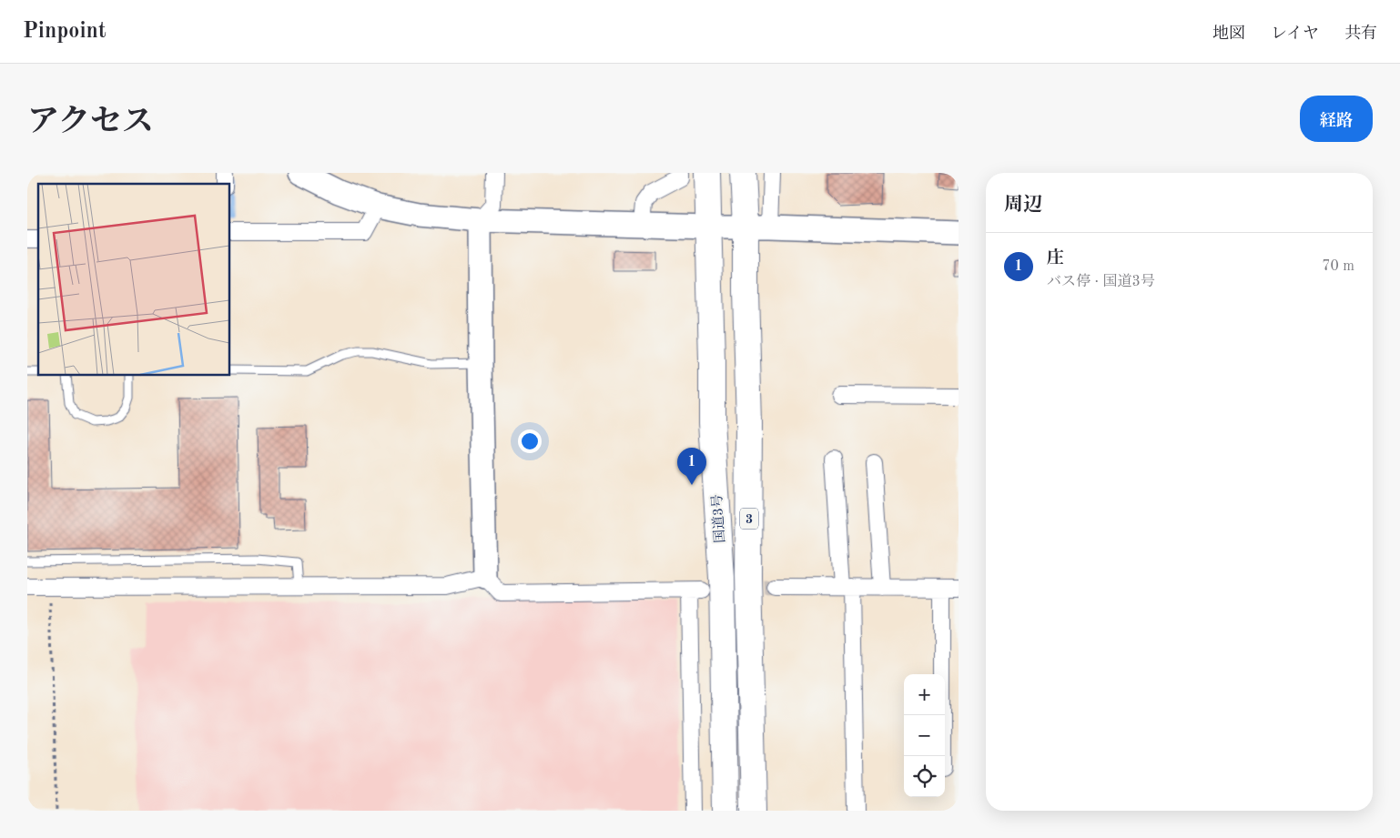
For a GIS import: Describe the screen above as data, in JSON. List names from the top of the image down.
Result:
{
  "streets": {
    "highway": ["国道3号", "3"]
  },
  "page": {
    "header": "Pinpoint",
    "nav": ["地図", "レイヤ", "共有"],
    "title": "アクセス",
    "buttons": "経路",
    "heading": "周辺",
    "list": [
      {
        "mark": "1",
        "name": "庄",
        "note": "バス停 · 国道3号",
        "value": "70 m"
      }
    ],
    "pins": "1",
    "map_buttons": ["+", "−"]
  }
}
